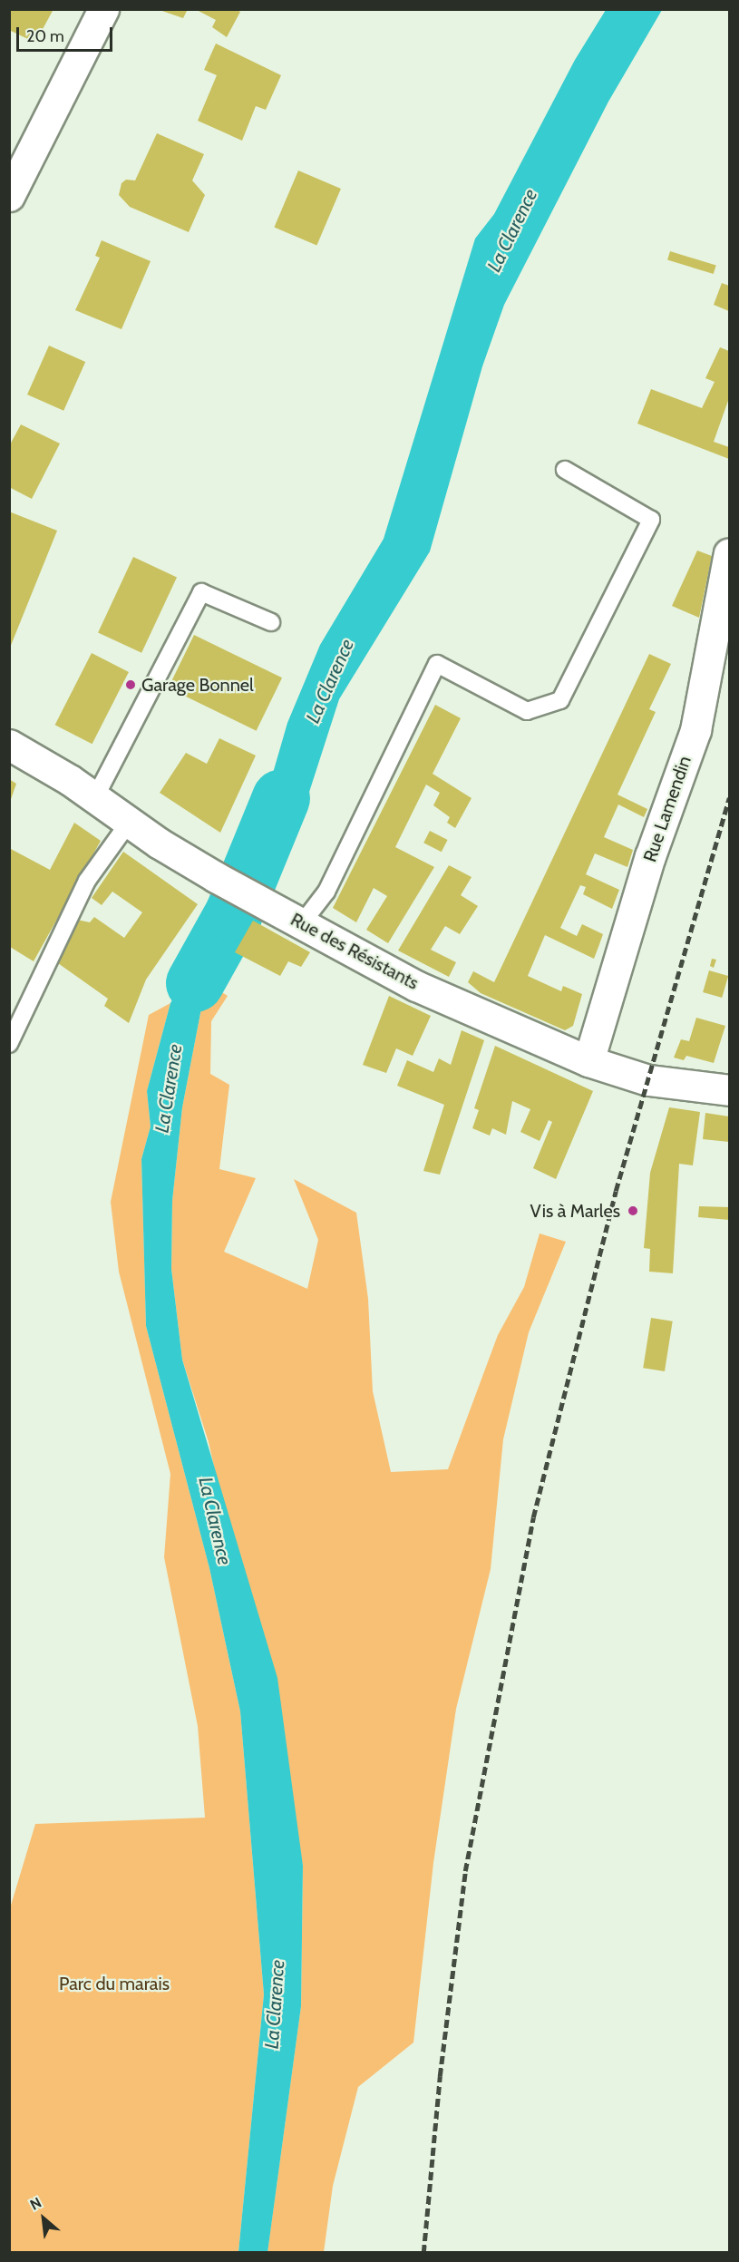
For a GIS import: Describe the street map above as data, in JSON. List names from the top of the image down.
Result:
{
  "streets": {
    "main road": ["Rue Lamendin", "Rue des Résistants"]
  },
  "crossings": [
    ["Rue Lamendin", "Rue des Résistants"]
  ],
  "water": ["La Clarence"],
  "parks": ["Parc du marais"],
  "places": ["Garage Bonnel", "Vis à Marles"],
  "scale_bar": "20 m",
  "north": "top left"
}
